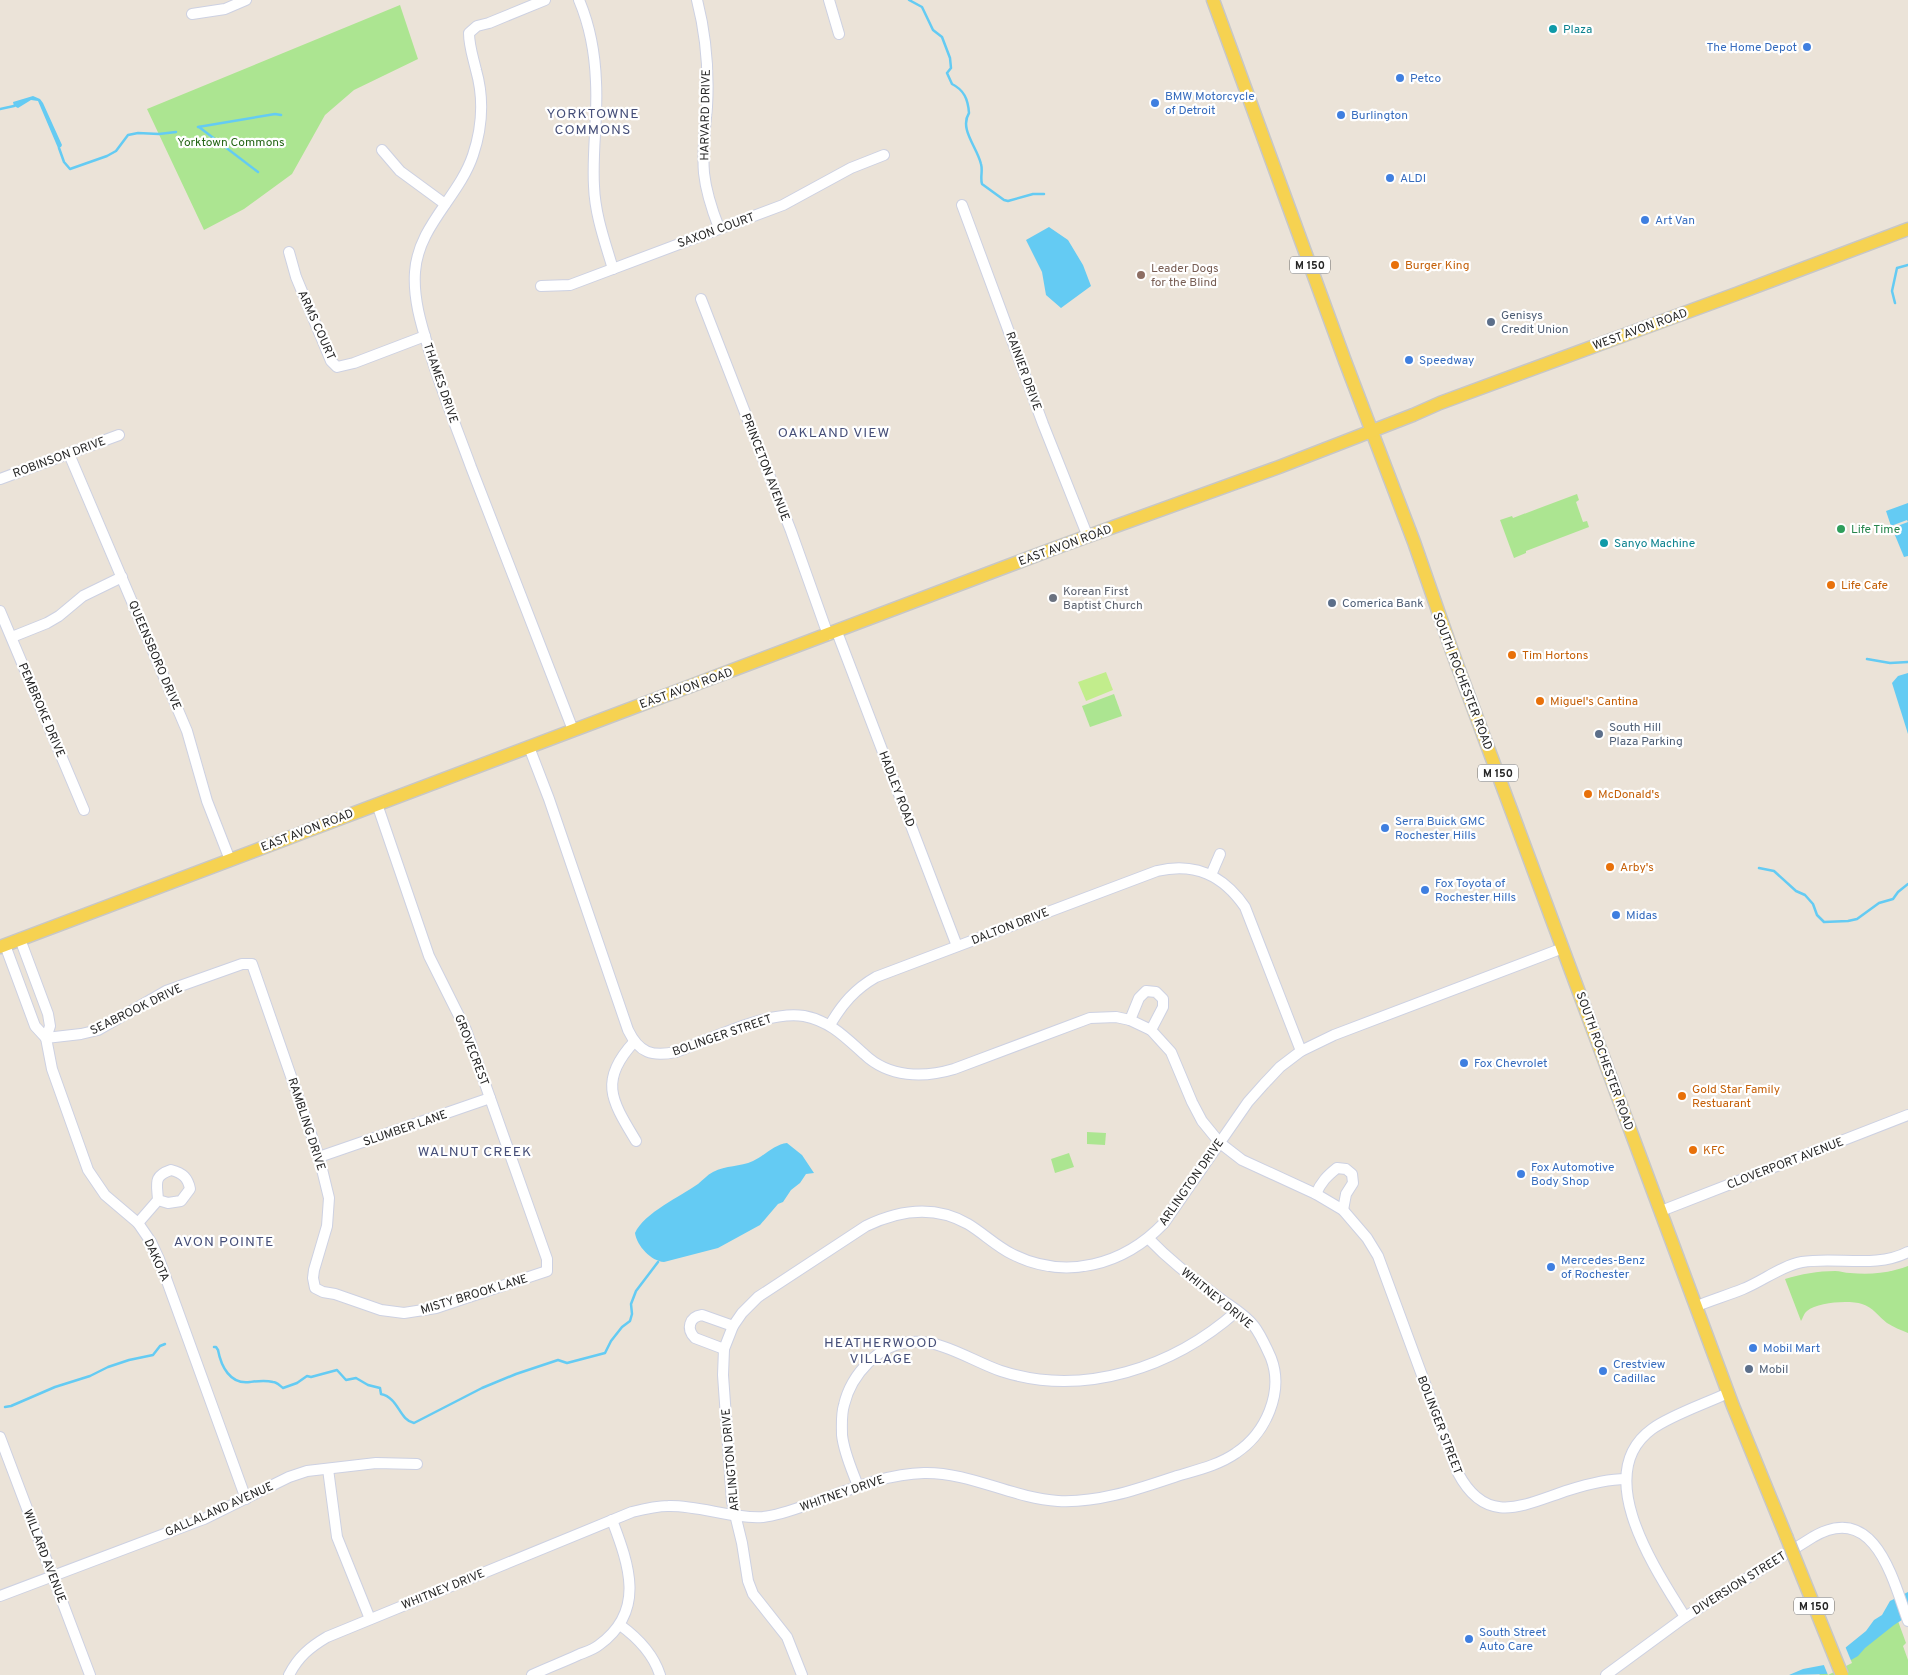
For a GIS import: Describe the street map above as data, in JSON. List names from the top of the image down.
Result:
{
  "streets": {
    "main road": [
      "M 150",
      "WEST AVON ROAD",
      "EAST AVON ROAD",
      "SOUTH ROCHESTER ROAD"
    ],
    "street": [
      "HARVARD DRIVE",
      "SAXON COURT",
      "ARMS COURT",
      "RAINIER DRIVE",
      "THAMES DRIVE",
      "ROBINSON DRIVE",
      "PRINCETON AVENUE",
      "QUEENSBORO DRIVE",
      "PEMBROKE DRIVE",
      "HADLEY ROAD",
      "DALTON DRIVE",
      "SEABROOK DRIVE",
      "BOLINGER STREET",
      "GROVECREST",
      "RAMBLING DRIVE",
      "SLUMBER LANE",
      "CLOVERPORT AVENUE",
      "ARLINGTON DRIVE",
      "DAKOTA",
      "MISTY BROOK LANE",
      "WHITNEY DRIVE",
      "GALLALAND AVENUE",
      "WILLARD AVENUE",
      "DIVERSION STREET"
    ]
  },
  "crossings": [
    ["HARVARD DRIVE", "SAXON COURT"],
    ["ARMS COURT", "THAMES DRIVE"],
    ["WEST AVON ROAD", "EAST AVON ROAD"],
    ["WEST AVON ROAD", "SOUTH ROCHESTER ROAD"],
    ["RAINIER DRIVE", "EAST AVON ROAD"],
    ["THAMES DRIVE", "EAST AVON ROAD"],
    ["ROBINSON DRIVE", "QUEENSBORO DRIVE"],
    ["PRINCETON AVENUE", "EAST AVON ROAD"],
    ["PRINCETON AVENUE", "HADLEY ROAD"],
    ["EAST AVON ROAD", "QUEENSBORO DRIVE"],
    ["EAST AVON ROAD", "SOUTH ROCHESTER ROAD"],
    ["EAST AVON ROAD", "HADLEY ROAD"],
    ["EAST AVON ROAD", "GROVECREST"],
    ["EAST AVON ROAD", "DAKOTA"],
    ["SOUTH ROCHESTER ROAD", "CLOVERPORT AVENUE"],
    ["SOUTH ROCHESTER ROAD", "ARLINGTON DRIVE"],
    ["SOUTH ROCHESTER ROAD", "DIVERSION STREET"],
    ["HADLEY ROAD", "DALTON DRIVE"],
    ["DALTON DRIVE", "BOLINGER STREET"],
    ["DALTON DRIVE", "ARLINGTON DRIVE"],
    ["SEABROOK DRIVE", "RAMBLING DRIVE"],
    ["SEABROOK DRIVE", "DAKOTA"],
    ["BOLINGER STREET", "ARLINGTON DRIVE"],
    ["BOLINGER STREET", "DIVERSION STREET"],
    ["GROVECREST", "SLUMBER LANE"],
    ["GROVECREST", "MISTY BROOK LANE"],
    ["RAMBLING DRIVE", "SLUMBER LANE"],
    ["RAMBLING DRIVE", "MISTY BROOK LANE"],
    ["ARLINGTON DRIVE", "WHITNEY DRIVE"],
    ["DAKOTA", "GALLALAND AVENUE"],
    ["GALLALAND AVENUE", "WILLARD AVENUE"]
  ],
  "districts": [
    "YORKTOWNE COMMONS",
    "OAKLAND VIEW",
    "WALNUT CREEK",
    "AVON POINTE",
    "HEATHERWOOD VILLAGE"
  ],
  "parks": ["Yorktown Commons"],
  "places": [
    "Plaza",
    "The Home Depot",
    "Petco",
    "BMW Motorcycle of Detroit",
    "Burlington",
    "ALDI",
    "Art Van",
    "Burger King",
    "Leader Dogs for the Blind",
    "Genisys Credit Union",
    "Speedway",
    "Life Time",
    "Sanyo Machine",
    "Life Cafe",
    "Korean First Baptist Church",
    "Comerica Bank",
    "Tim Hortons",
    "Miguel's Cantina",
    "South Hill Plaza Parking",
    "McDonald's",
    "Serra Buick GMC Rochester Hills",
    "Arby's",
    "Fox Toyota of Rochester Hills",
    "Midas",
    "Fox Chevrolet",
    "Gold Star Family Restuarant",
    "KFC",
    "Fox Automotive Body Shop",
    "Mercedes-Benz of Rochester",
    "Mobil Mart",
    "Mobil",
    "Crestview Cadillac",
    "South Street Auto Care"
  ]
}
